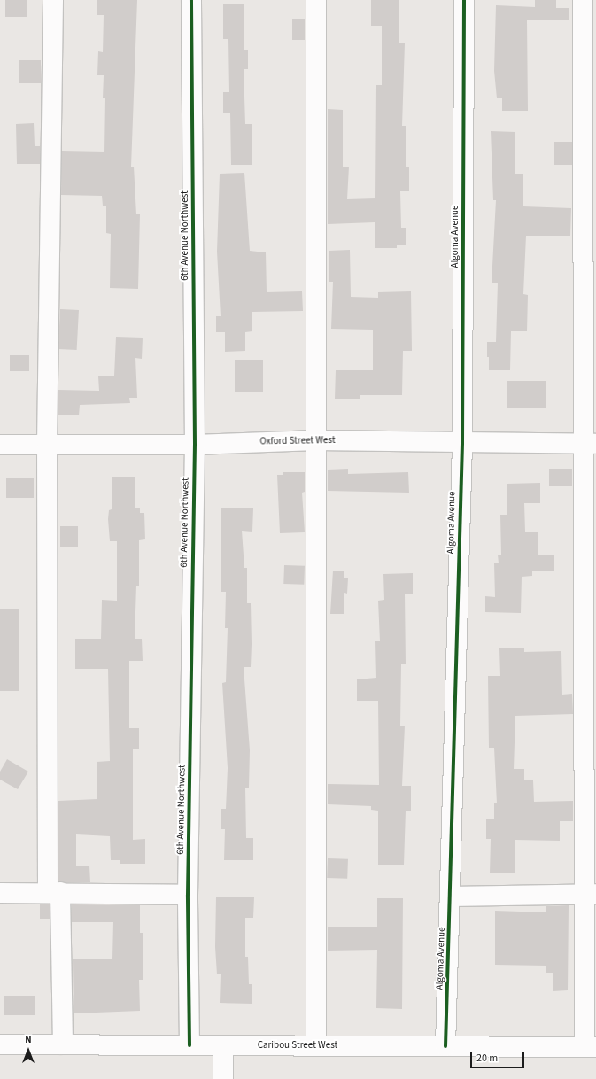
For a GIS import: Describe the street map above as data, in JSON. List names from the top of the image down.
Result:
{
  "streets": {
    "street": [
      "6th Avenue Northwest",
      "Algoma Avenue",
      "Oxford Street West",
      "Caribou Street West"
    ]
  },
  "crossings": [
    ["6th Avenue Northwest", "Oxford Street West"],
    ["6th Avenue Northwest", "Caribou Street West"],
    ["Algoma Avenue", "Oxford Street West"],
    ["Algoma Avenue", "Caribou Street West"]
  ],
  "scale_bar": "20 m",
  "north": "top"
}
